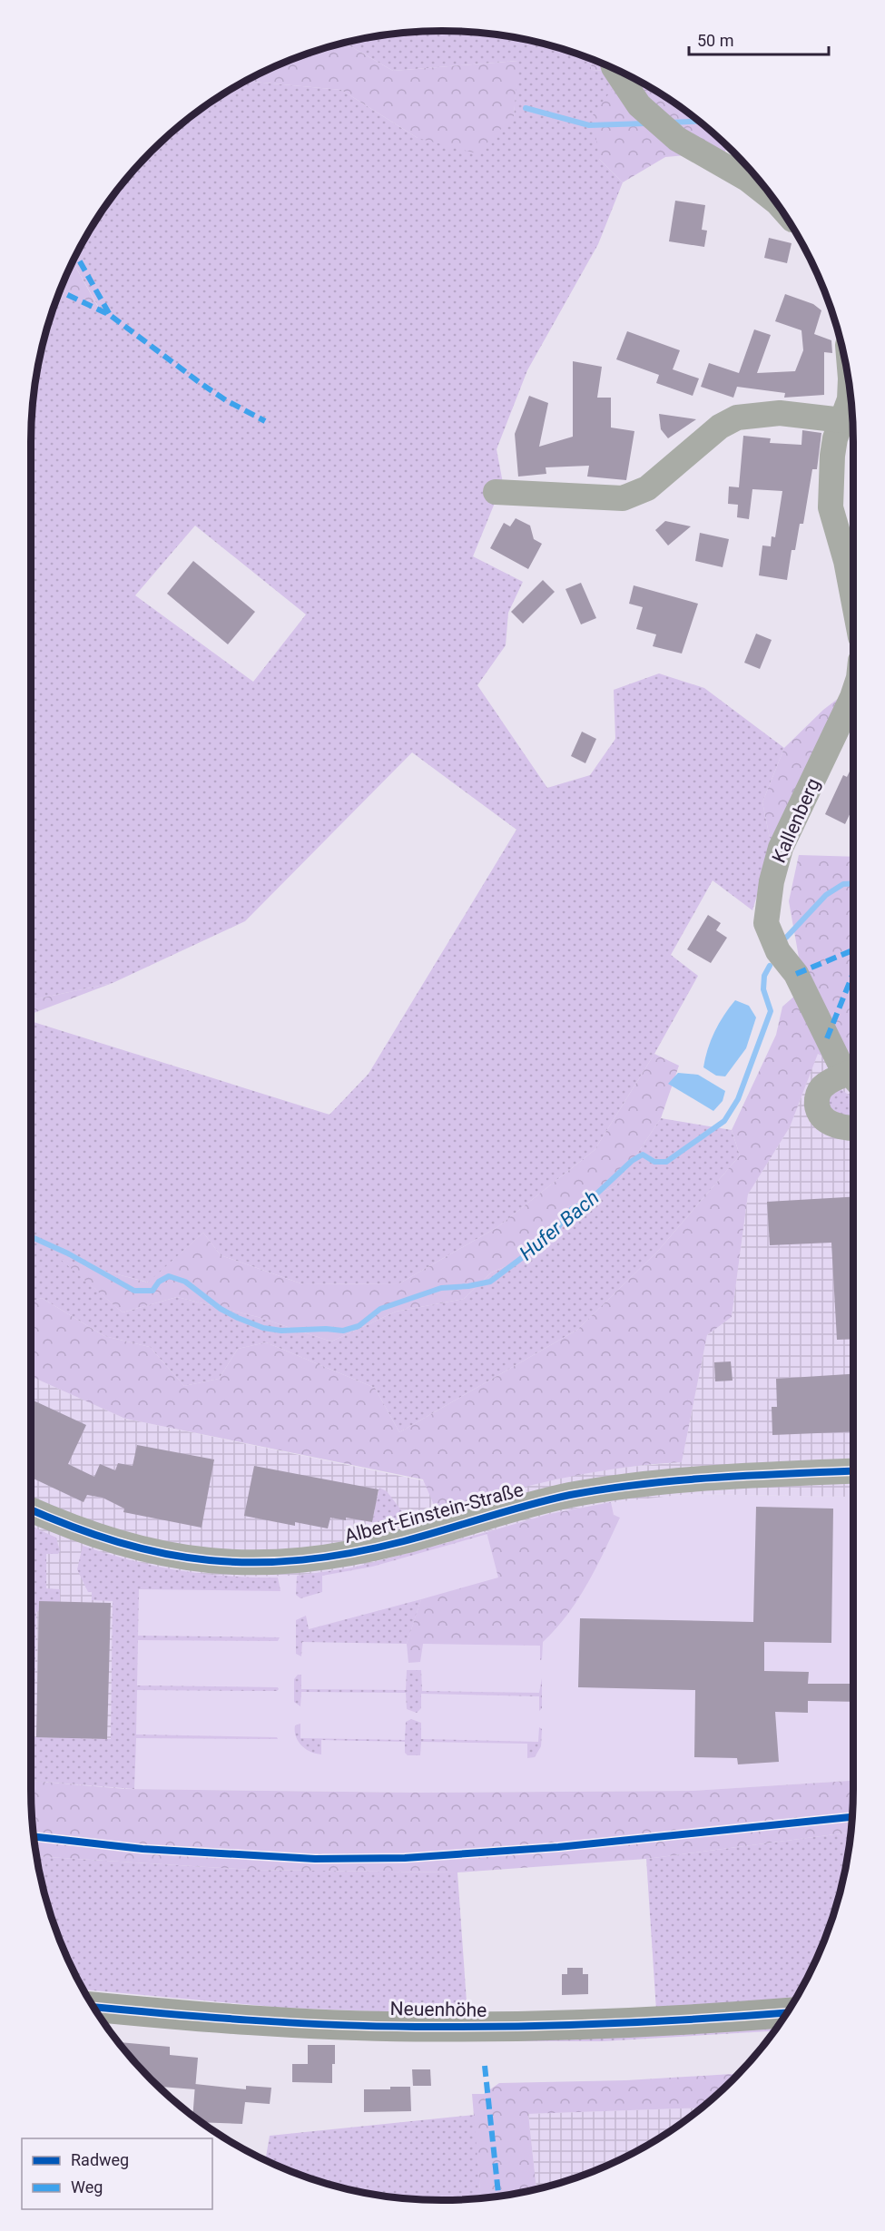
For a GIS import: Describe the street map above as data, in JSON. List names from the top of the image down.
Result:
{
  "streets": {
    "main road": ["Neuenhöhe"],
    "street": ["Kallenberg", "Albert-Einstein-Straße"]
  },
  "water": ["Hufer Bach"],
  "legend": ["Radweg", "Weg"],
  "scale_bar": "50 m"
}
